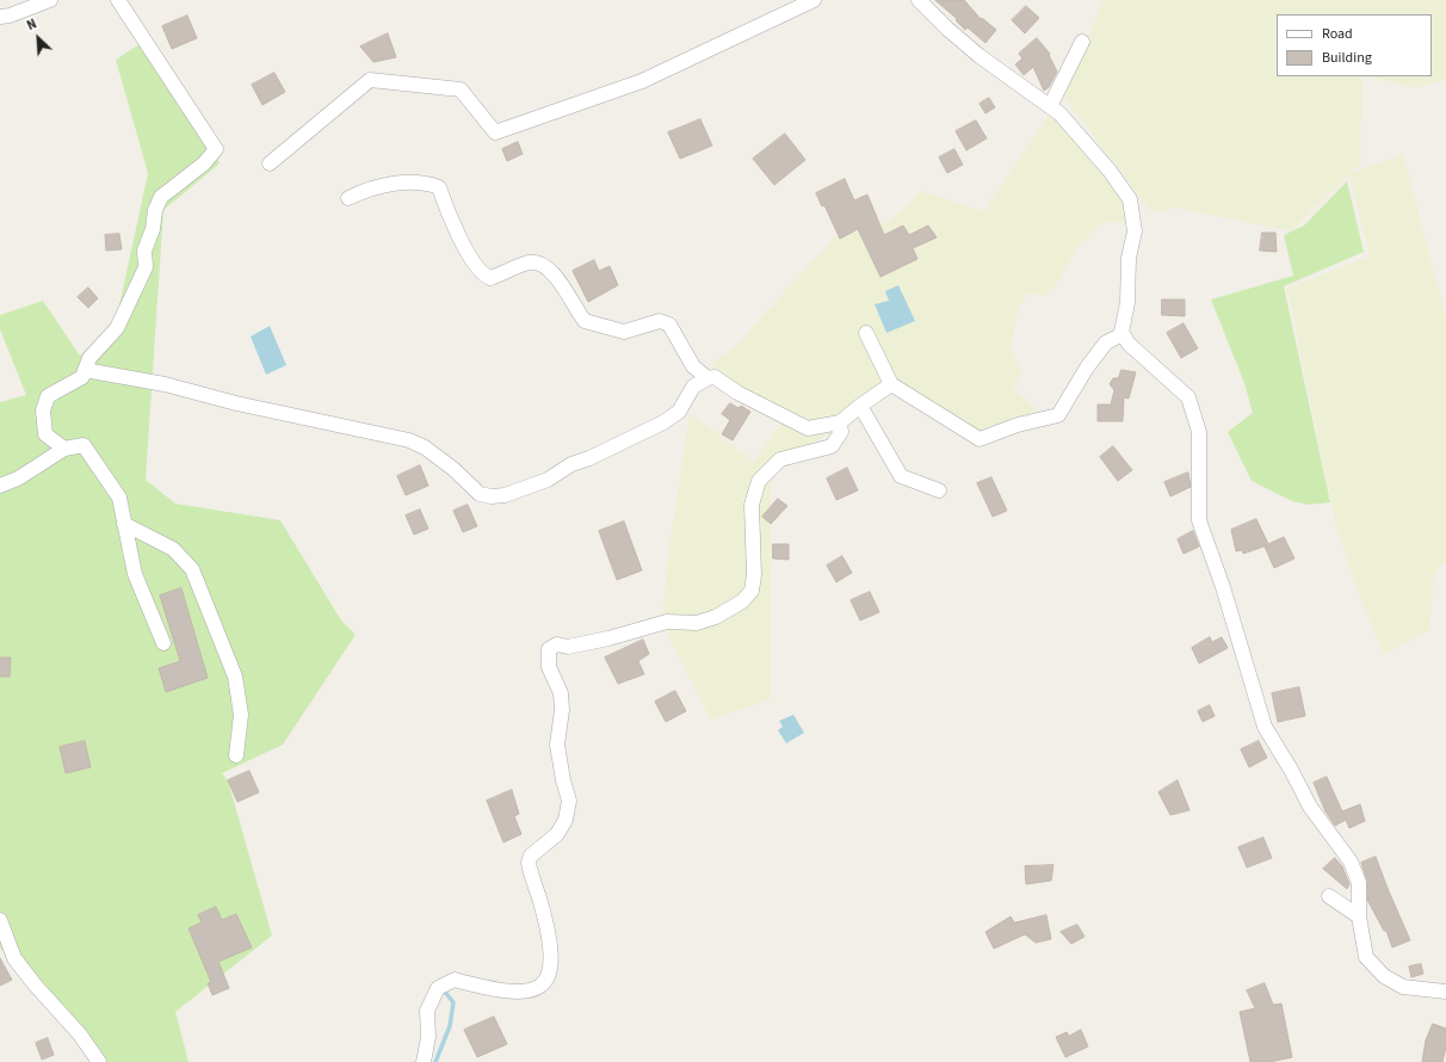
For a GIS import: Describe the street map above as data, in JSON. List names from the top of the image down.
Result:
{
  "legend": ["Road", "Building"],
  "north": "top left"
}
